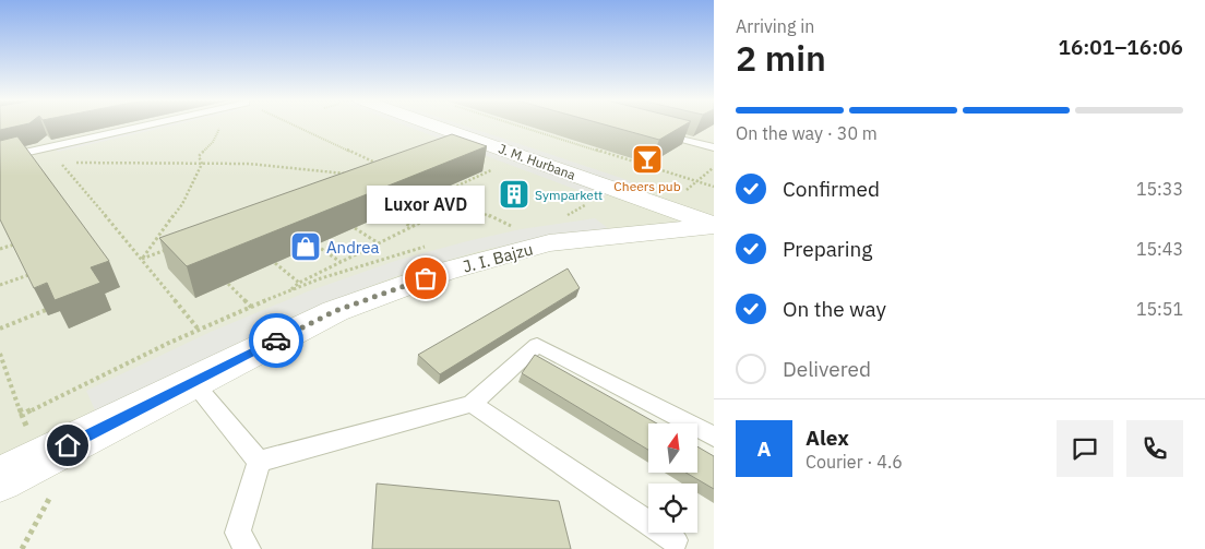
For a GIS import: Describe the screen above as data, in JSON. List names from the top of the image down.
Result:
{
  "streets": {
    "street": ["J. M. Hurbana", "J. I. Bajzu"]
  },
  "crossings": [
    ["J. M. Hurbana", "J. I. Bajzu"]
  ],
  "places": {
    "bar": ["Cheers pub"],
    "building": ["Symparkett"],
    "shop": ["Andrea"],
    "other": ["Luxor AVD"]
  },
  "north": "top",
  "page": {
    "heading": ["2 min", "Arriving in", "16:01–16:06"],
    "panel": ["Alex", "Courier · 4.6"],
    "bar": "On the way · 30 m",
    "list": [
      ["Confirmed", "15:33"],
      ["Preparing", "15:43"],
      ["On the way", "15:51"],
      "Delivered"
    ],
    "bubble": "Luxor AVD",
    "round": "A"
  }
}
